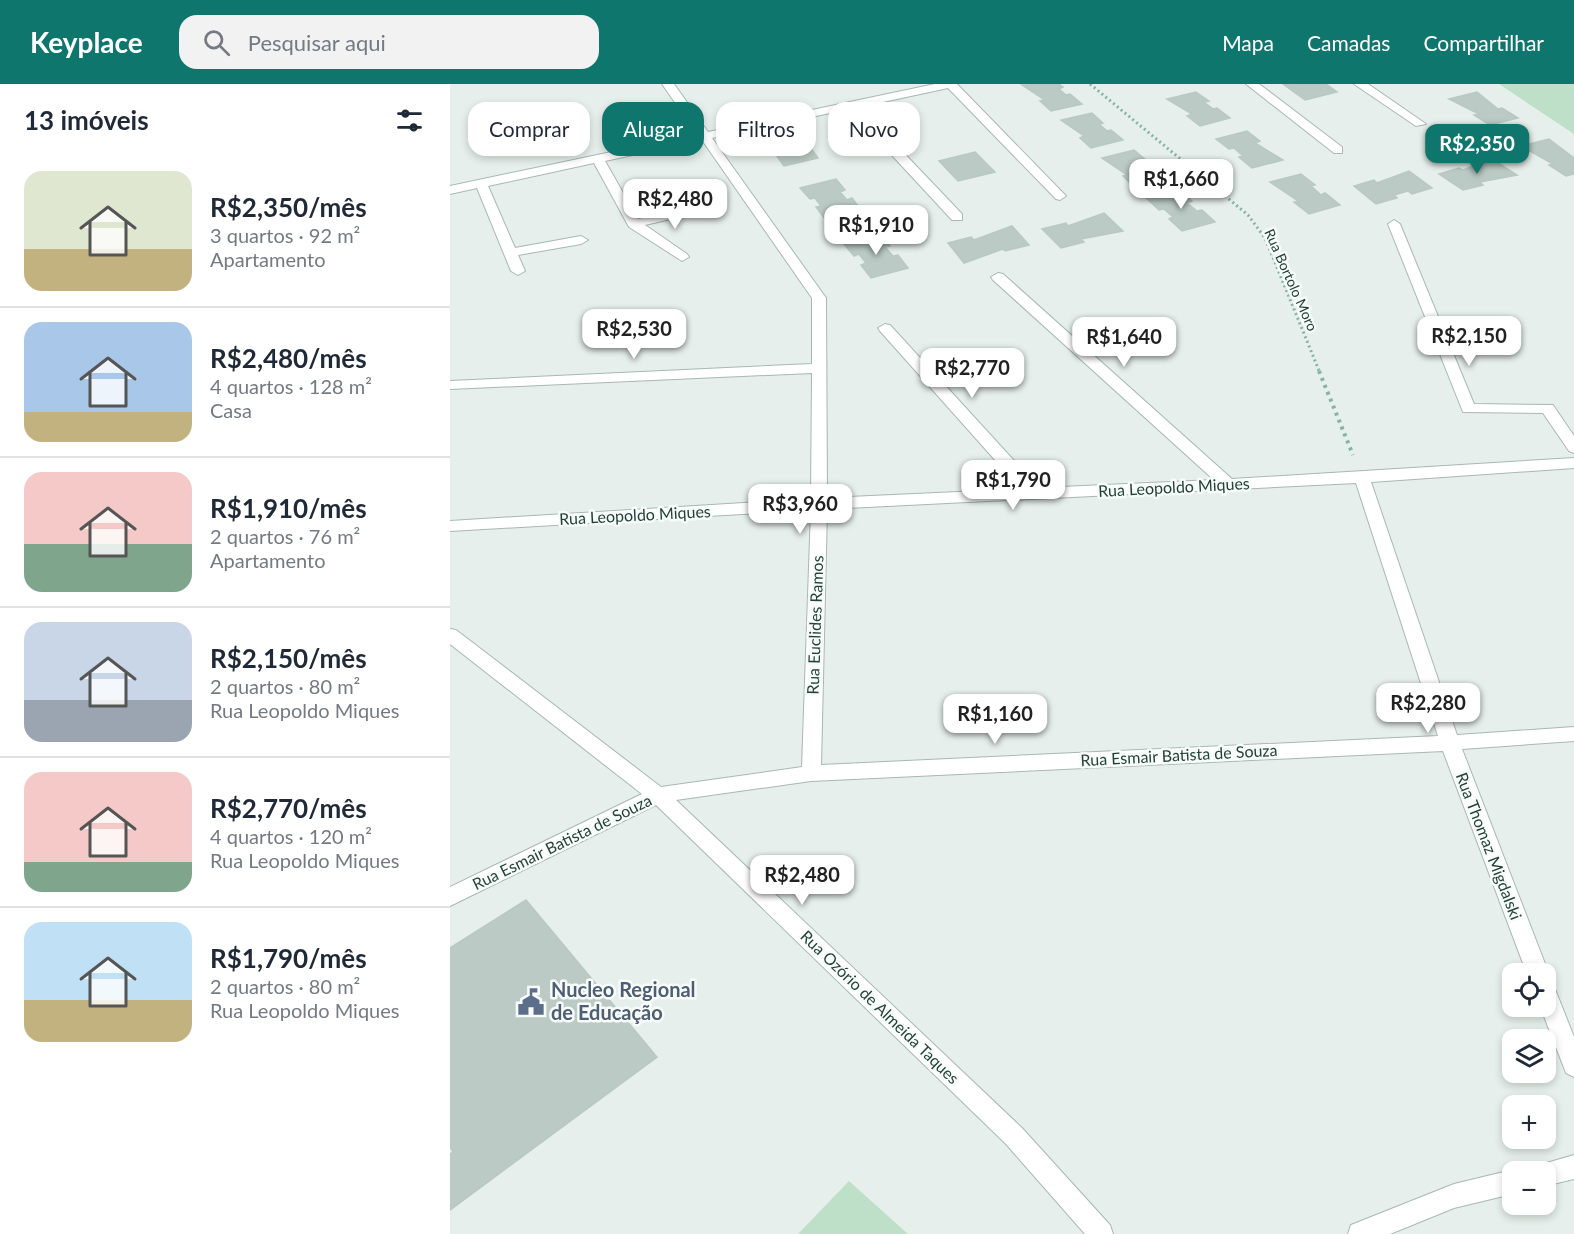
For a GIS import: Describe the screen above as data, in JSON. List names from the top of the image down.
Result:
{
  "streets": {
    "street": [
      "Rua Leopoldo Miques",
      "Rua Euclides Ramos",
      "Rua Esmair Batista de Souza",
      "Rua Thomaz Migdalski",
      "Rua Ozório de Almeida Taques"
    ],
    "path": ["Rua Bortolo Moro"]
  },
  "crossings": [
    ["Rua Bortolo Moro", "Rua Leopoldo Miques"],
    ["Rua Bortolo Moro", "Rua Thomaz Migdalski"],
    ["Rua Leopoldo Miques", "Rua Euclides Ramos"],
    ["Rua Leopoldo Miques", "Rua Thomaz Migdalski"],
    ["Rua Euclides Ramos", "Rua Esmair Batista de Souza"],
    ["Rua Esmair Batista de Souza", "Rua Thomaz Migdalski"],
    ["Rua Esmair Batista de Souza", "Rua Ozório de Almeida Taques"]
  ],
  "places": {
    "public building": ["Nucleo Regional de Educação"]
  },
  "page": {
    "header": "Keyplace",
    "search": "Pesquisar aqui",
    "nav": ["Mapa", "Camadas", "Compartilhar"],
    "heading": "13 imóveis",
    "chip": [
      "Comprar",
      "Alugar",
      "Filtros",
      "Novo"
    ],
    "price": [
      "R$2,350",
      "R$1,660",
      "R$2,480",
      "R$1,910",
      "R$2,530",
      "R$2,150",
      "R$1,640",
      "R$2,770",
      "R$1,790",
      "R$3,960",
      "R$2,280",
      "R$1,160",
      "R$2,480"
    ],
    "list": [
      {
        "name": "R$2,350/mês",
        "note": "3 quartos · 92 m² · Apartamento"
      },
      {
        "name": "R$2,480/mês",
        "note": "4 quartos · 128 m² · Casa"
      },
      {
        "name": "R$1,910/mês",
        "note": "2 quartos · 76 m² · Apartamento"
      },
      {
        "name": "R$2,150/mês",
        "note": "2 quartos · 80 m² · Rua Leopoldo Miques"
      },
      {
        "name": "R$2,770/mês",
        "note": "4 quartos · 120 m² · Rua Leopoldo Miques"
      },
      {
        "name": "R$1,790/mês",
        "note": "2 quartos · 80 m² · Rua Leopoldo Miques"
      }
    ],
    "map_buttons": ["+", "−"]
  }
}
